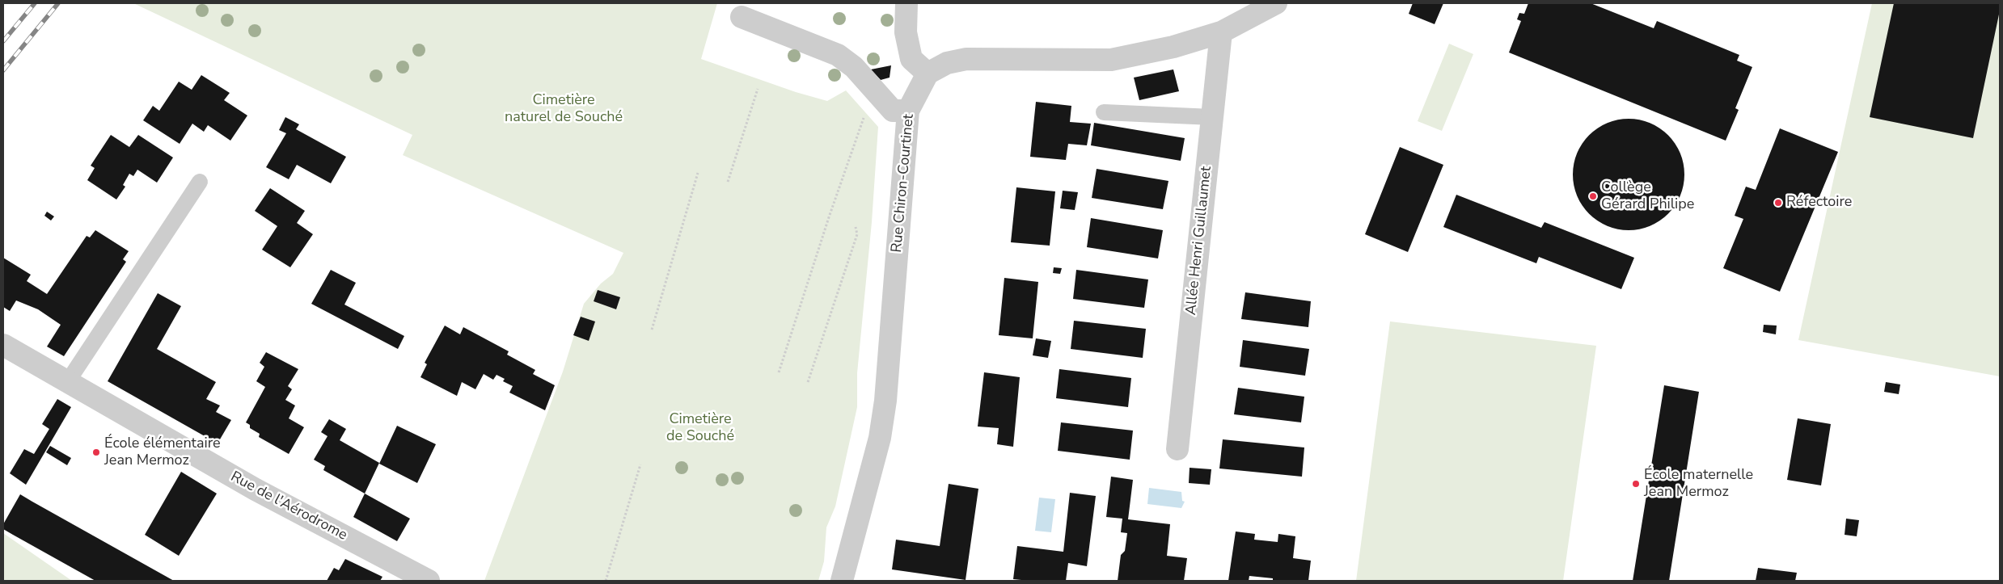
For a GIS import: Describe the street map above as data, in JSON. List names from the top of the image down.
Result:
{
  "streets": {
    "street": ["Rue Chiron-Courtinet", "Allée Henri Guillaumet", "Rue de l'Aérodrome"]
  },
  "parks": ["Cimetière naturel de Souché", "Cimetière de Souché"],
  "places": [
    "Collège Gérard Philipe",
    "Réfectoire",
    "École élémentaire Jean Mermoz",
    "École maternelle Jean Mermoz"
  ]
}
